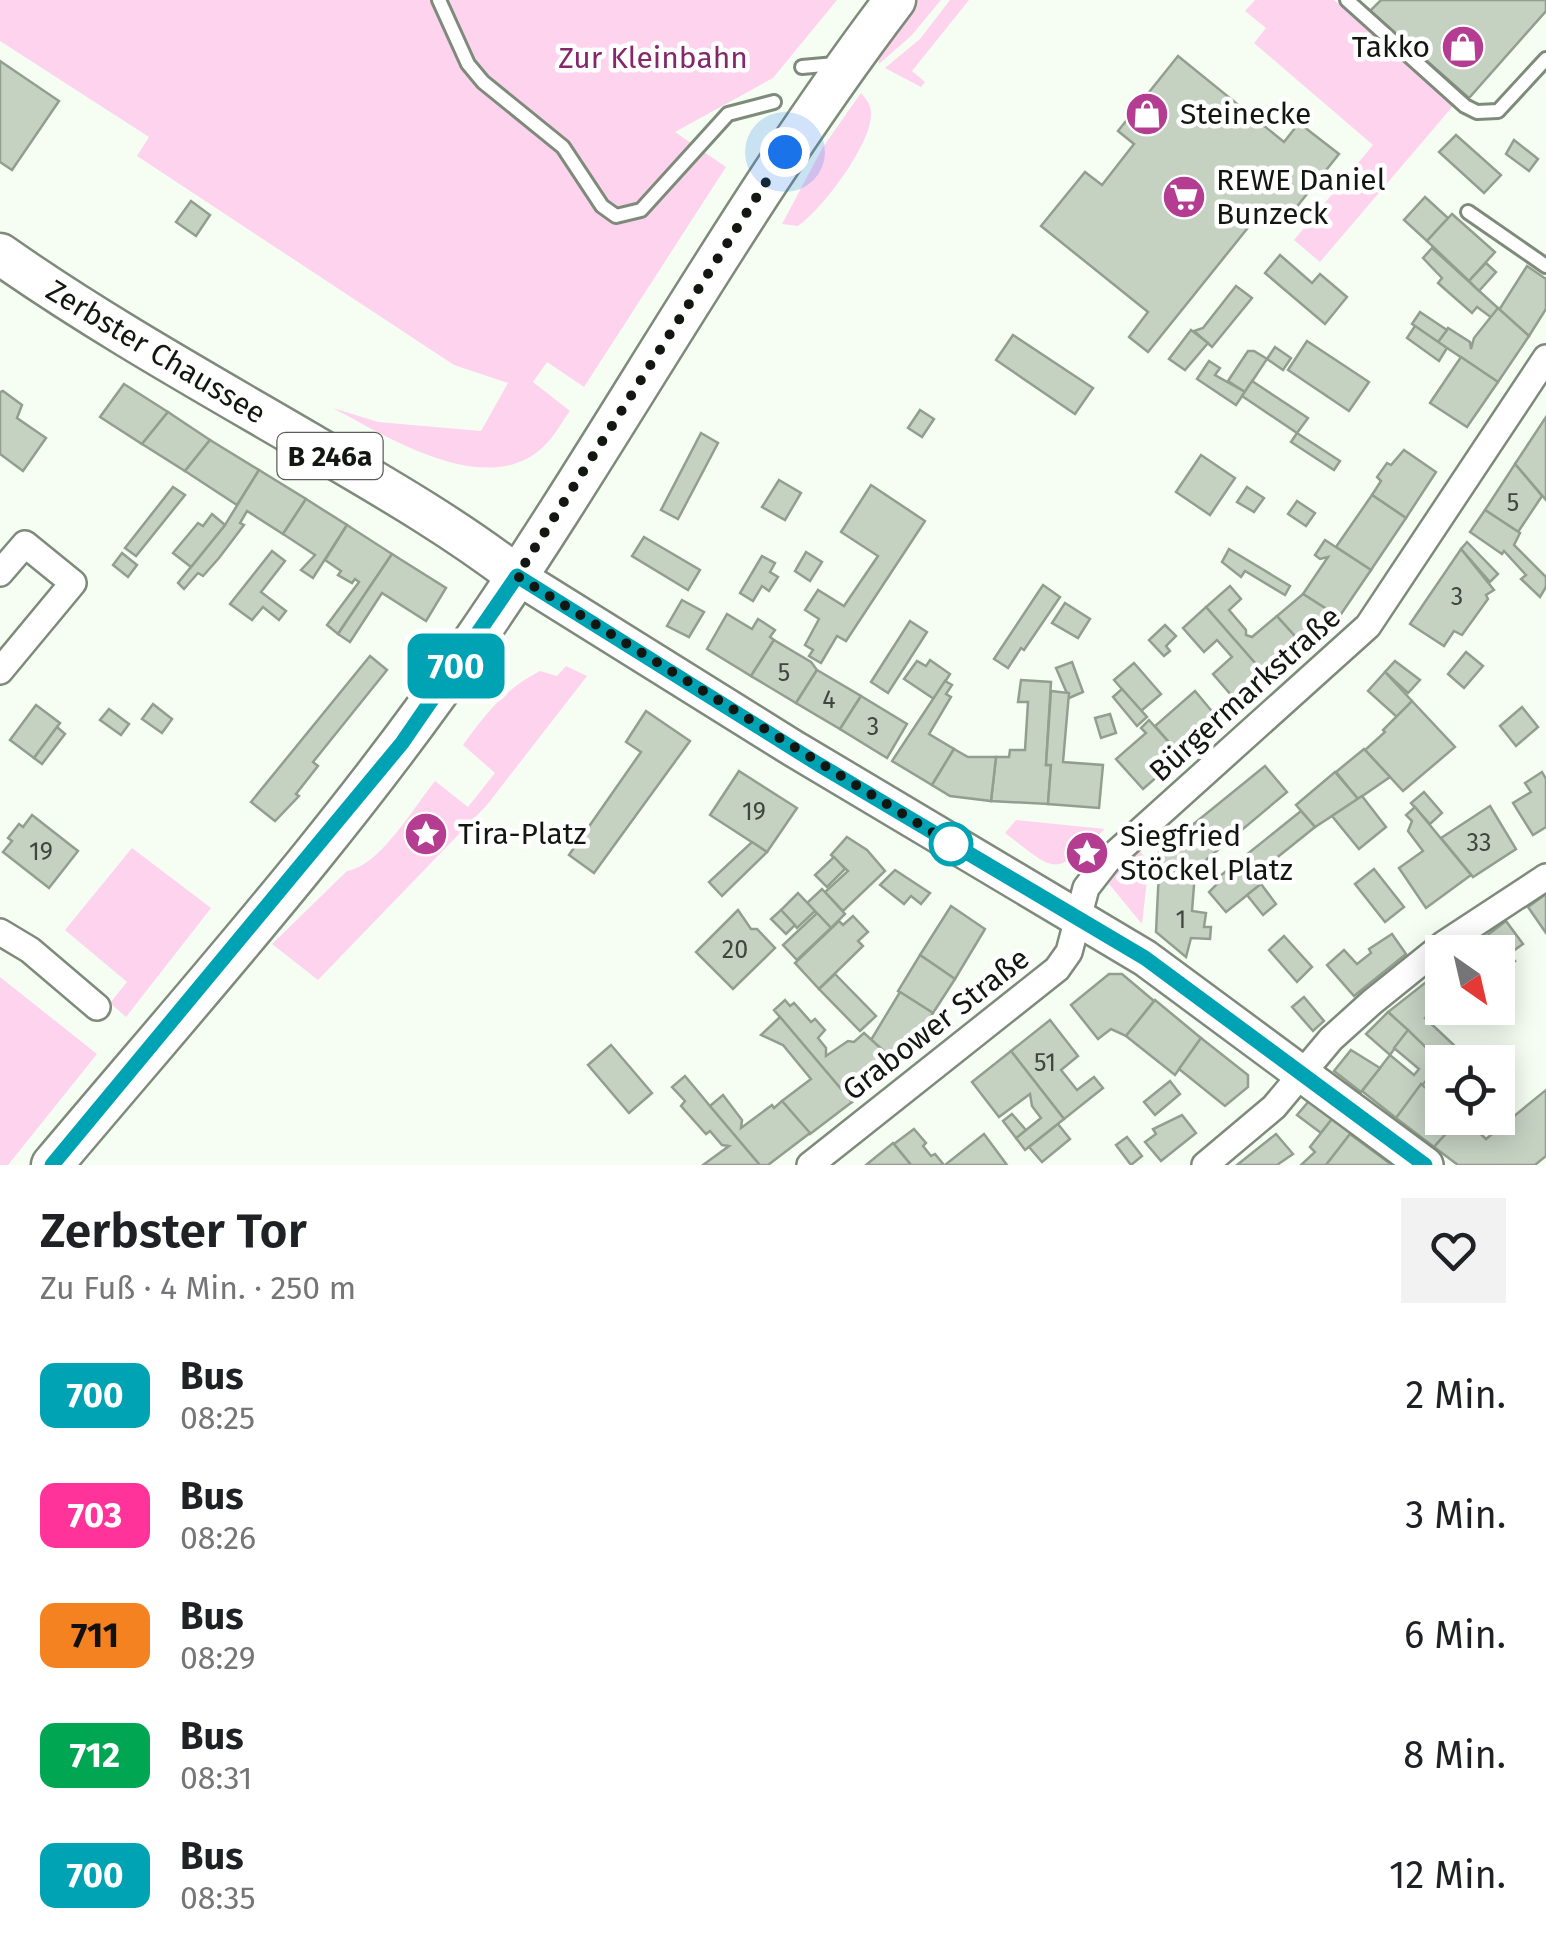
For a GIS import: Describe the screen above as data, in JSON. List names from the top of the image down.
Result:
{
  "streets": {
    "main road": ["Zerbster Chaussee", "B 246a"],
    "street": ["Bürgermarkstraße", "Grabower Straße"]
  },
  "crossings": [
    ["Zerbster Chaussee", "Bürgermarkstraße"],
    ["Zerbster Chaussee", "Grabower Straße"],
    ["Bürgermarkstraße", "Grabower Straße"]
  ],
  "parks": ["Zur Kleinbahn"],
  "places": {
    "shop": ["Takko", "Steinecke"],
    "supermarket": ["REWE Daniel Bunzeck"],
    "place": ["Tira-Platz", "Siegfried Stöckel Platz"]
  },
  "lines": ["bus line 700"],
  "house_numbers": [
    "5",
    "3",
    "5",
    "4",
    "3",
    "19",
    "33",
    "19",
    "1",
    "20",
    "51"
  ],
  "north": "bottom right",
  "page": {
    "on_map": "700",
    "heading": ["Zerbster Tor", "Zu Fuß · 4 Min. · 250 m"],
    "list": [
      {
        "mark": "700",
        "name": "Bus",
        "note": "08:25",
        "value": "2 Min."
      },
      {
        "mark": "703",
        "name": "Bus",
        "note": "08:26",
        "value": "3 Min."
      },
      {
        "mark": "711",
        "name": "Bus",
        "note": "08:29",
        "value": "6 Min."
      },
      {
        "mark": "712",
        "name": "Bus",
        "note": "08:31",
        "value": "8 Min."
      },
      {
        "mark": "700",
        "name": "Bus",
        "note": "08:35",
        "value": "12 Min."
      }
    ]
  }
}
